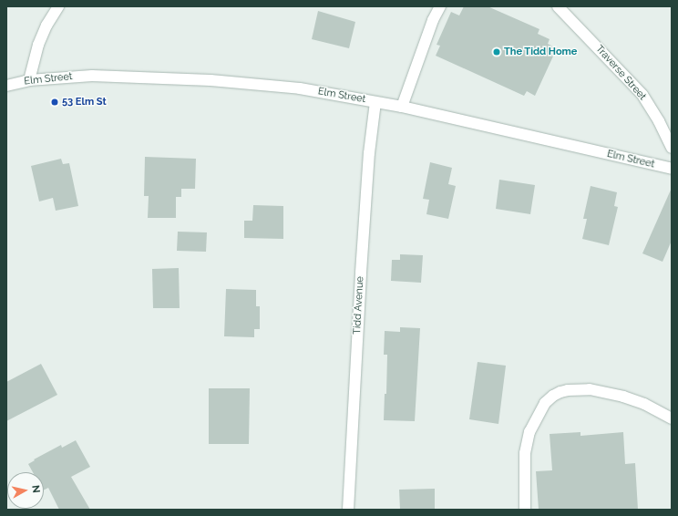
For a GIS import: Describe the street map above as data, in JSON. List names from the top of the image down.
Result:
{
  "streets": {
    "street": ["Traverse Street", "Elm Street", "Tidd Avenue"]
  },
  "crossings": [
    ["Elm Street", "Tidd Avenue"]
  ],
  "places": ["The Tidd Home", "53 Elm St"],
  "north": "right"
}
